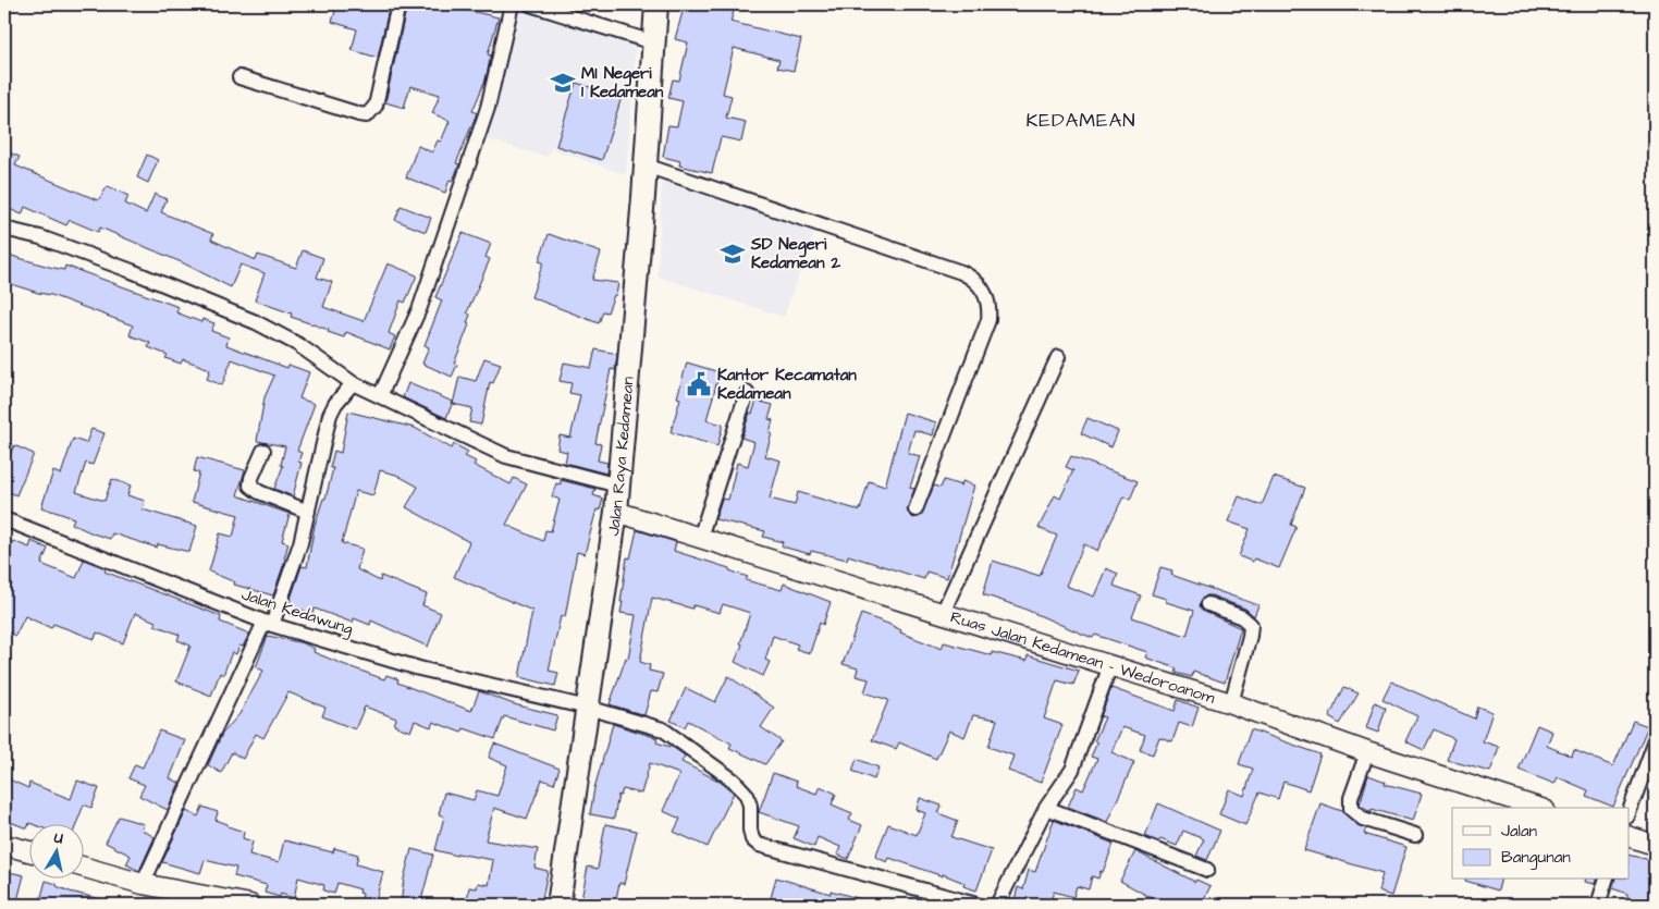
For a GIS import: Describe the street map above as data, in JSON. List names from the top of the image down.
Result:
{
  "streets": {
    "highway": ["Jalan Raya Kedamean"],
    "main road": ["Ruas Jalan Kedamean - Wedoroanom"],
    "street": ["Jalan Kedawung"]
  },
  "crossings": [
    ["Jalan Raya Kedamean", "Jalan Kedawung"],
    ["Jalan Raya Kedamean", "Ruas Jalan Kedamean - Wedoroanom"]
  ],
  "districts": ["KEDAMEAN"],
  "places": {
    "school or university": ["MI Negeri 1 Kedamean", "SD Negeri Kedamean 2"],
    "public building": ["Kantor Kecamatan Kedamean"]
  },
  "legend": ["Jalan", "Bangunan"],
  "north": "top"
}
